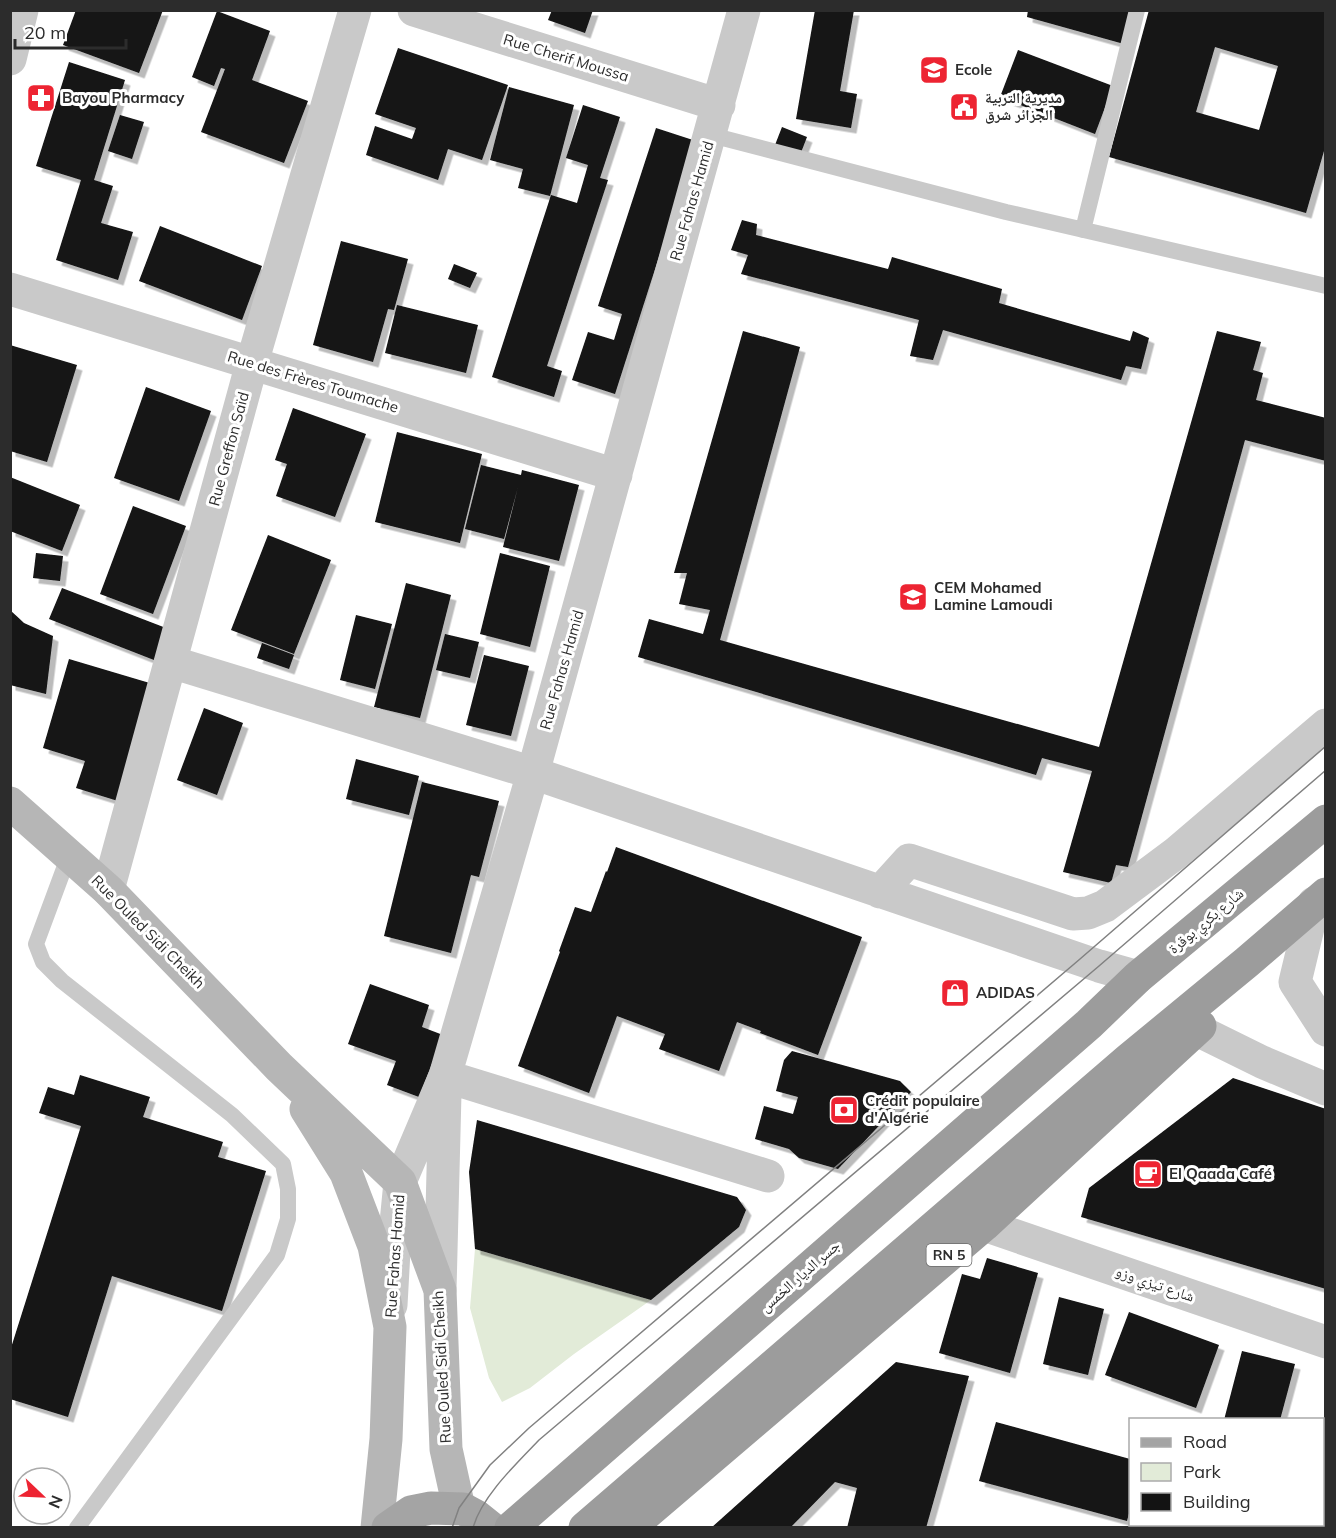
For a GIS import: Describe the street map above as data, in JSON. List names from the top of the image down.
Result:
{
  "streets": {
    "highway": ["شارع بكري بوقرة", "RN 5", "جسر الديار الخمس"],
    "main road": ["Rue Ouled Sidi Cheikh"],
    "street": [
      "Rue Cherif Moussa",
      "Rue Fahas Hamid",
      "Rue des Frères Toumache",
      "Rue Greffon Saïd",
      "شارع تيزي وزو"
    ]
  },
  "crossings": [
    ["Rue Cherif Moussa", "Rue Fahas Hamid"],
    ["Rue Fahas Hamid", "Rue des Frères Toumache"],
    ["Rue Fahas Hamid", "Rue Ouled Sidi Cheikh"],
    ["Rue des Frères Toumache", "Rue Greffon Saïd"],
    ["Rue Greffon Saïd", "Rue Ouled Sidi Cheikh"],
    ["شارع بكري بوقرة", "جسر الديار الخمس"],
    ["RN 5", "شارع تيزي وزو"]
  ],
  "places": {
    "school or university": ["Ecole", "CEM Mohamed Lamine Lamoudi"],
    "pharmacy": ["Bayou Pharmacy"],
    "public building": ["مديرية التربية الجزائر شرق"],
    "shop": ["ADIDAS"],
    "bank": ["Crédit populaire d'Algérie"],
    "cafe": ["El Qaada Café"]
  },
  "legend": ["Road", "Park", "Building"],
  "scale_bar": "20 m",
  "north": "bottom right"
}
